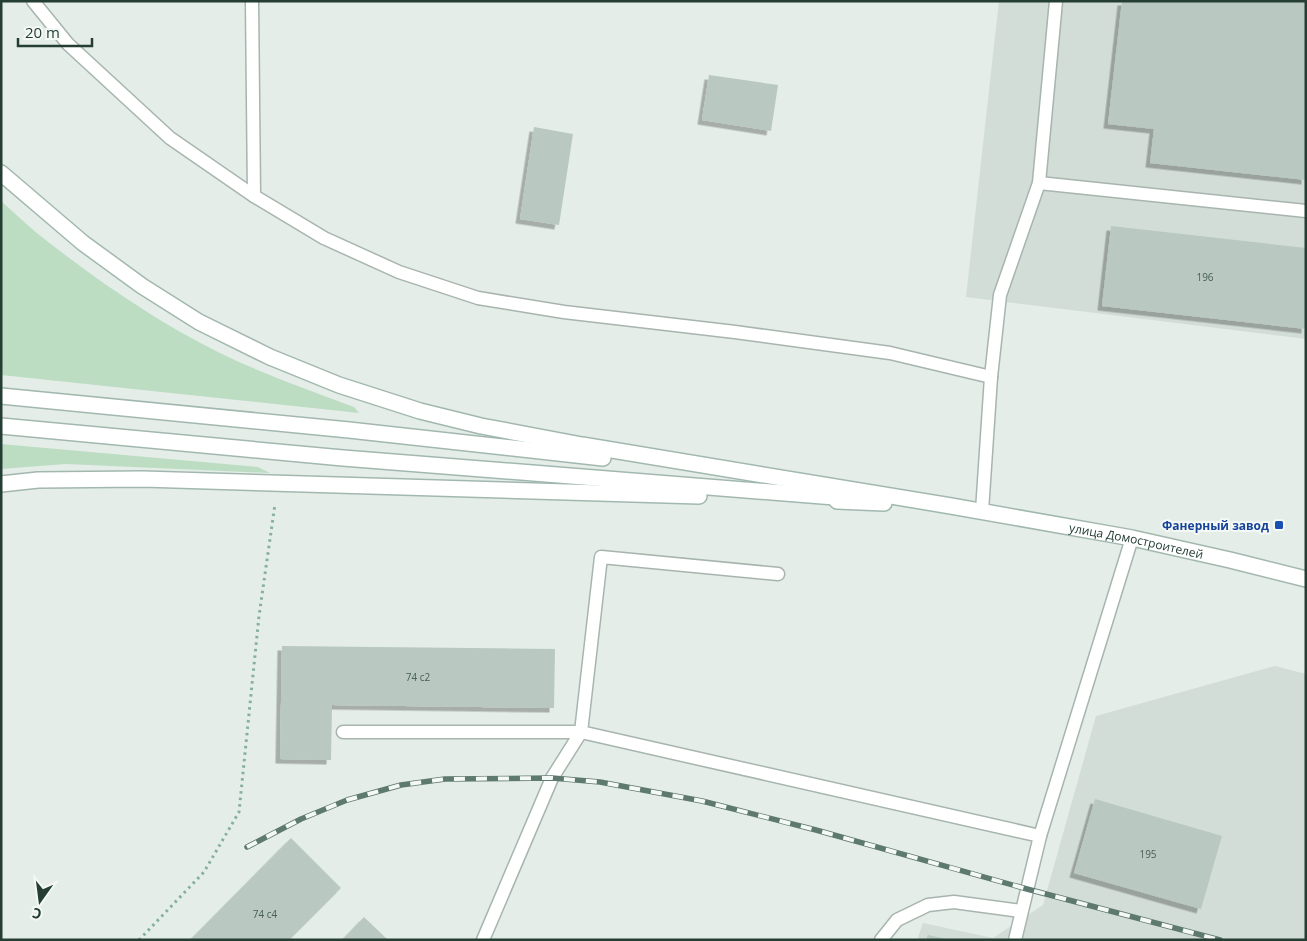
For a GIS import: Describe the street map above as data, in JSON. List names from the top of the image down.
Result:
{
  "streets": {
    "main road": ["улица Домостроителей"]
  },
  "places": {
    "transit": ["Фанерный завод"]
  },
  "house_numbers": [
    "196",
    "74 с2",
    "195",
    "74 с4"
  ],
  "scale_bar": "20 m",
  "north": "bottom"
}
